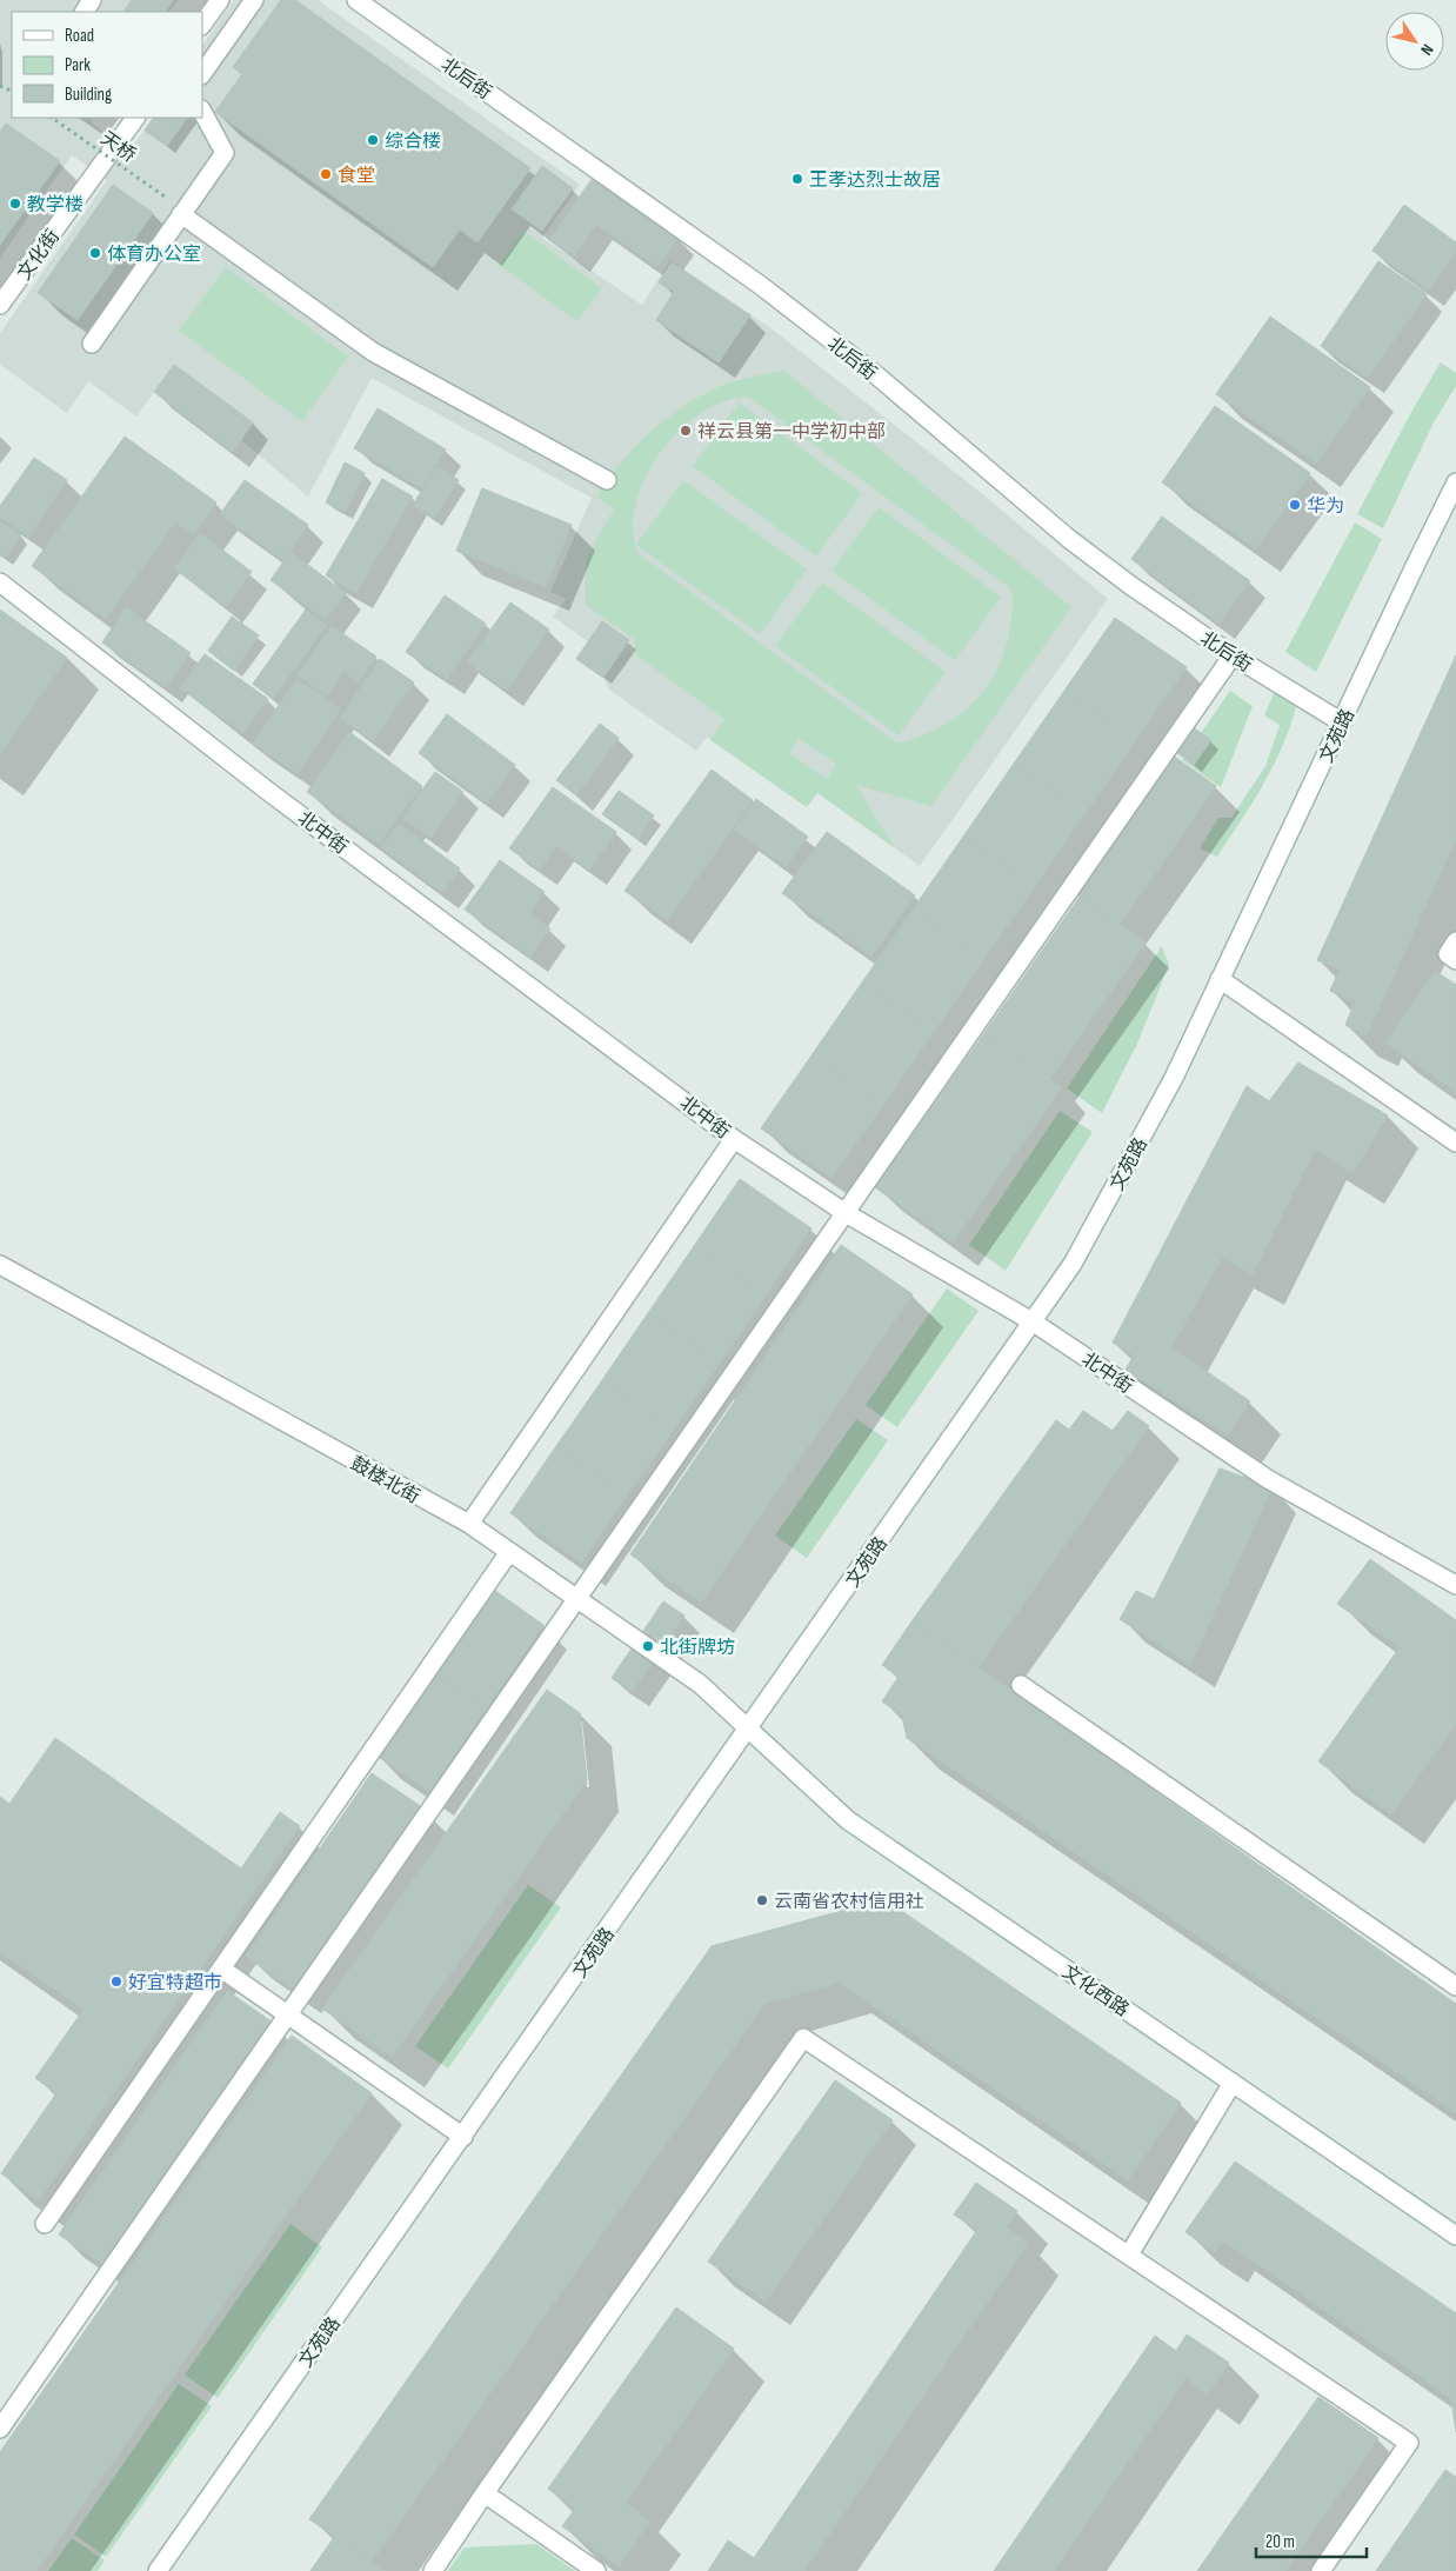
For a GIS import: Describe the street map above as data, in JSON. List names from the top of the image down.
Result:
{
  "streets": {
    "street": [
      "北后街",
      "文化街",
      "文苑路",
      "北中街",
      "鼓楼北街",
      "文化西路"
    ],
    "path": ["天桥"]
  },
  "crossings": [
    ["北后街", "文苑路"],
    ["文苑路", "北中街"],
    ["文苑路", "鼓楼北街"],
    ["文苑路", "文化西路"],
    ["鼓楼北街", "文化西路"]
  ],
  "places": [
    "综合楼",
    "食堂",
    "王孝达烈士故居",
    "教学楼",
    "体育办公室",
    "祥云县第一中学初中部",
    "华为",
    "北街牌坊",
    "云南省农村信用社",
    "好宜特超市"
  ],
  "legend": ["Road", "Park", "Building"],
  "scale_bar": "20 m",
  "north": "bottom right"
}
